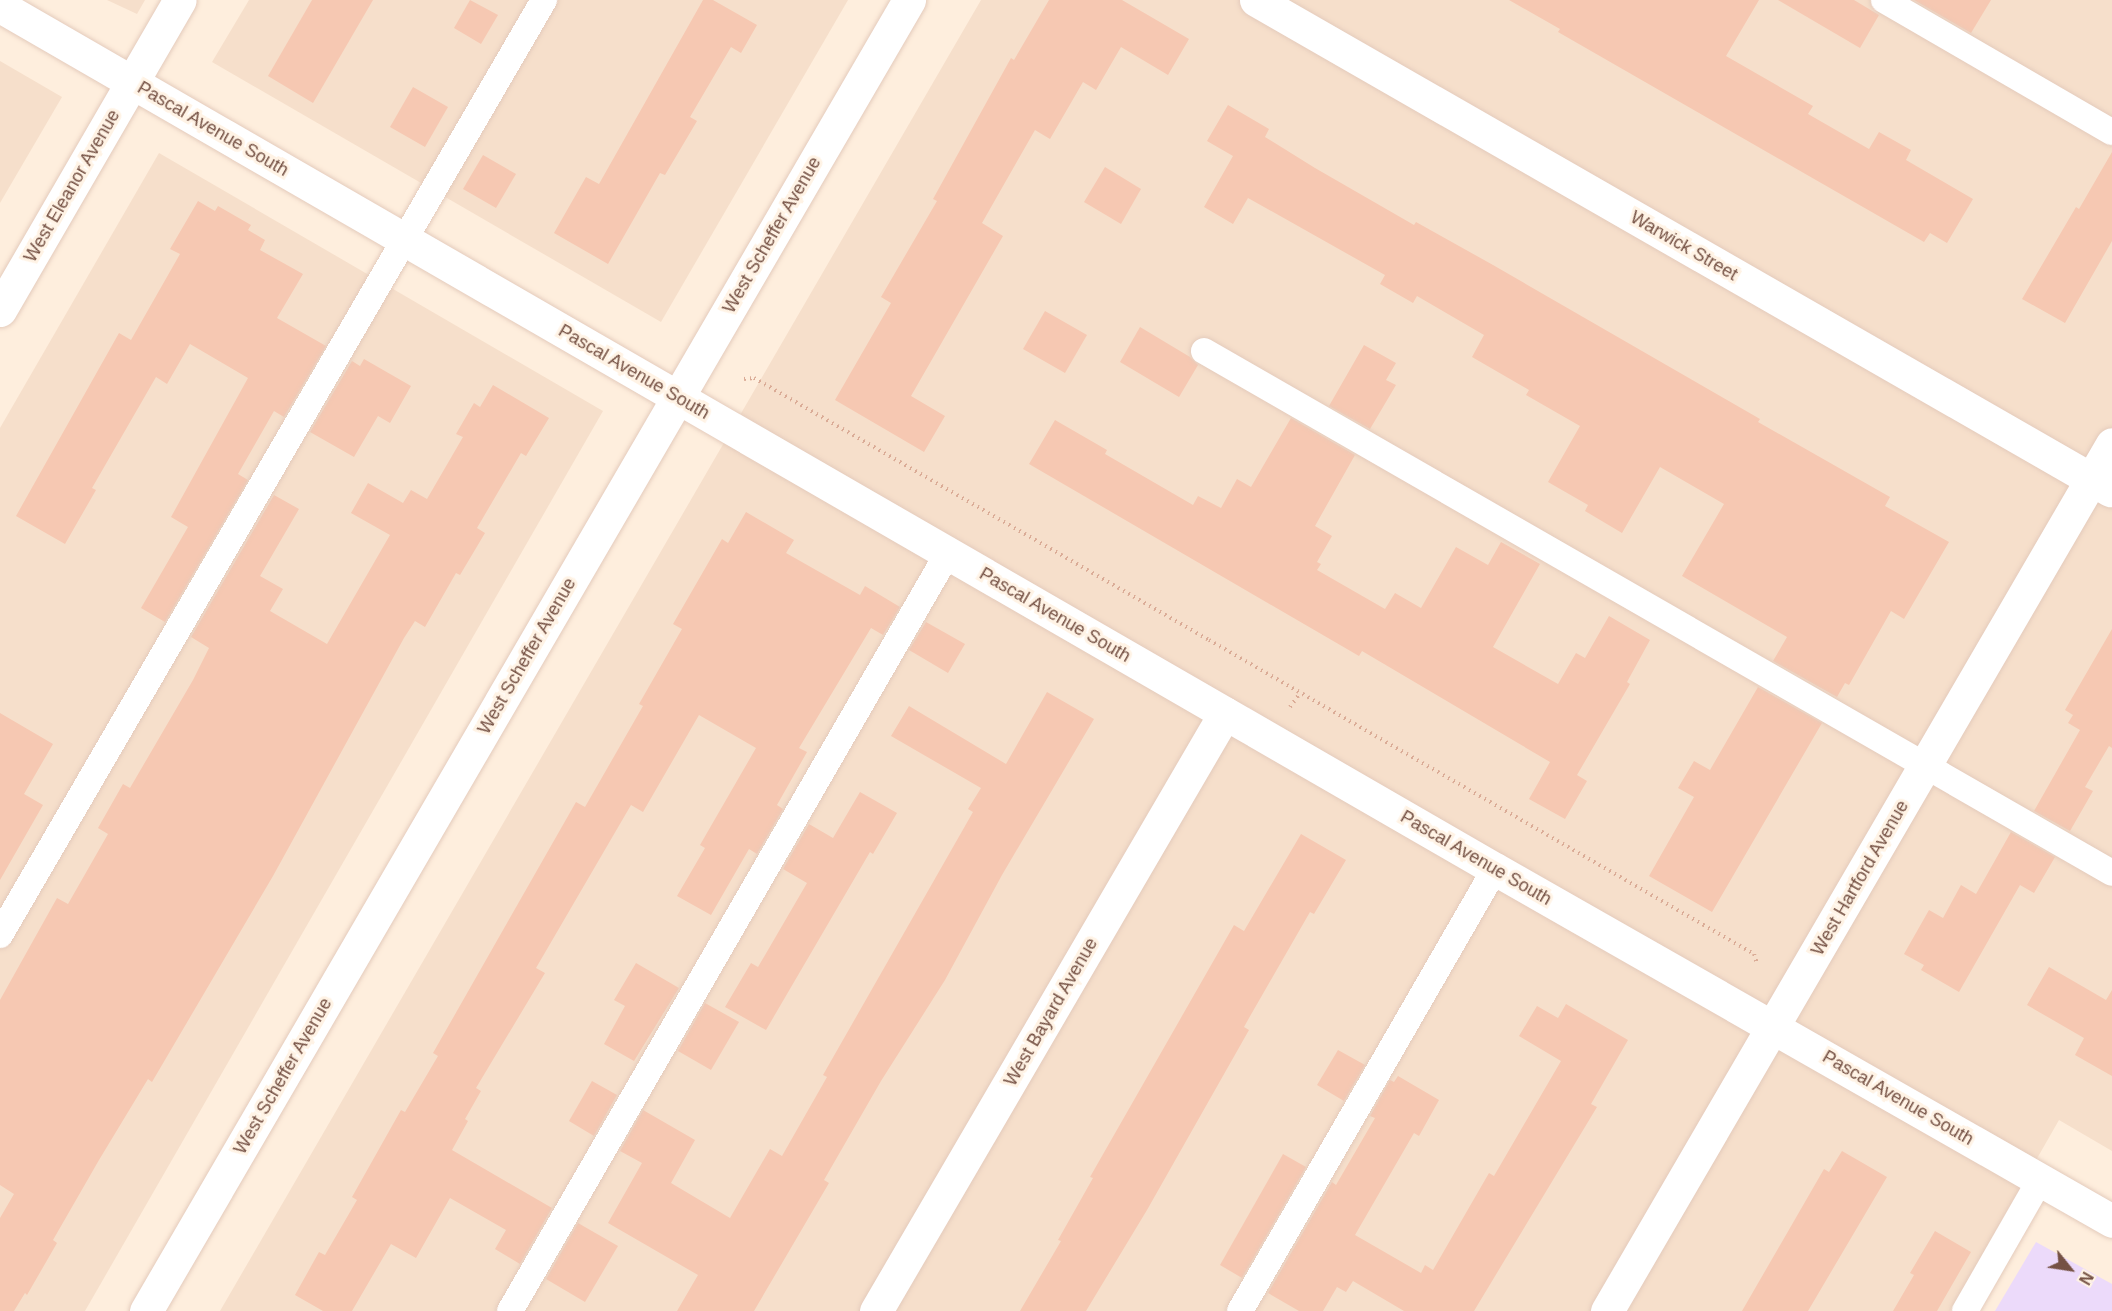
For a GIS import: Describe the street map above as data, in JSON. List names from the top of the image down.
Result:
{
  "streets": {
    "street": [
      "Pascal Avenue South",
      "West Eleanor Avenue",
      "West Scheffer Avenue",
      "Warwick Street",
      "West Hartford Avenue",
      "West Bayard Avenue"
    ]
  },
  "crossings": [
    ["Pascal Avenue South", "West Eleanor Avenue"],
    ["Pascal Avenue South", "West Scheffer Avenue"],
    ["Pascal Avenue South", "West Hartford Avenue"],
    ["Pascal Avenue South", "West Bayard Avenue"],
    ["Warwick Street", "West Hartford Avenue"]
  ],
  "north": "bottom right"
}
